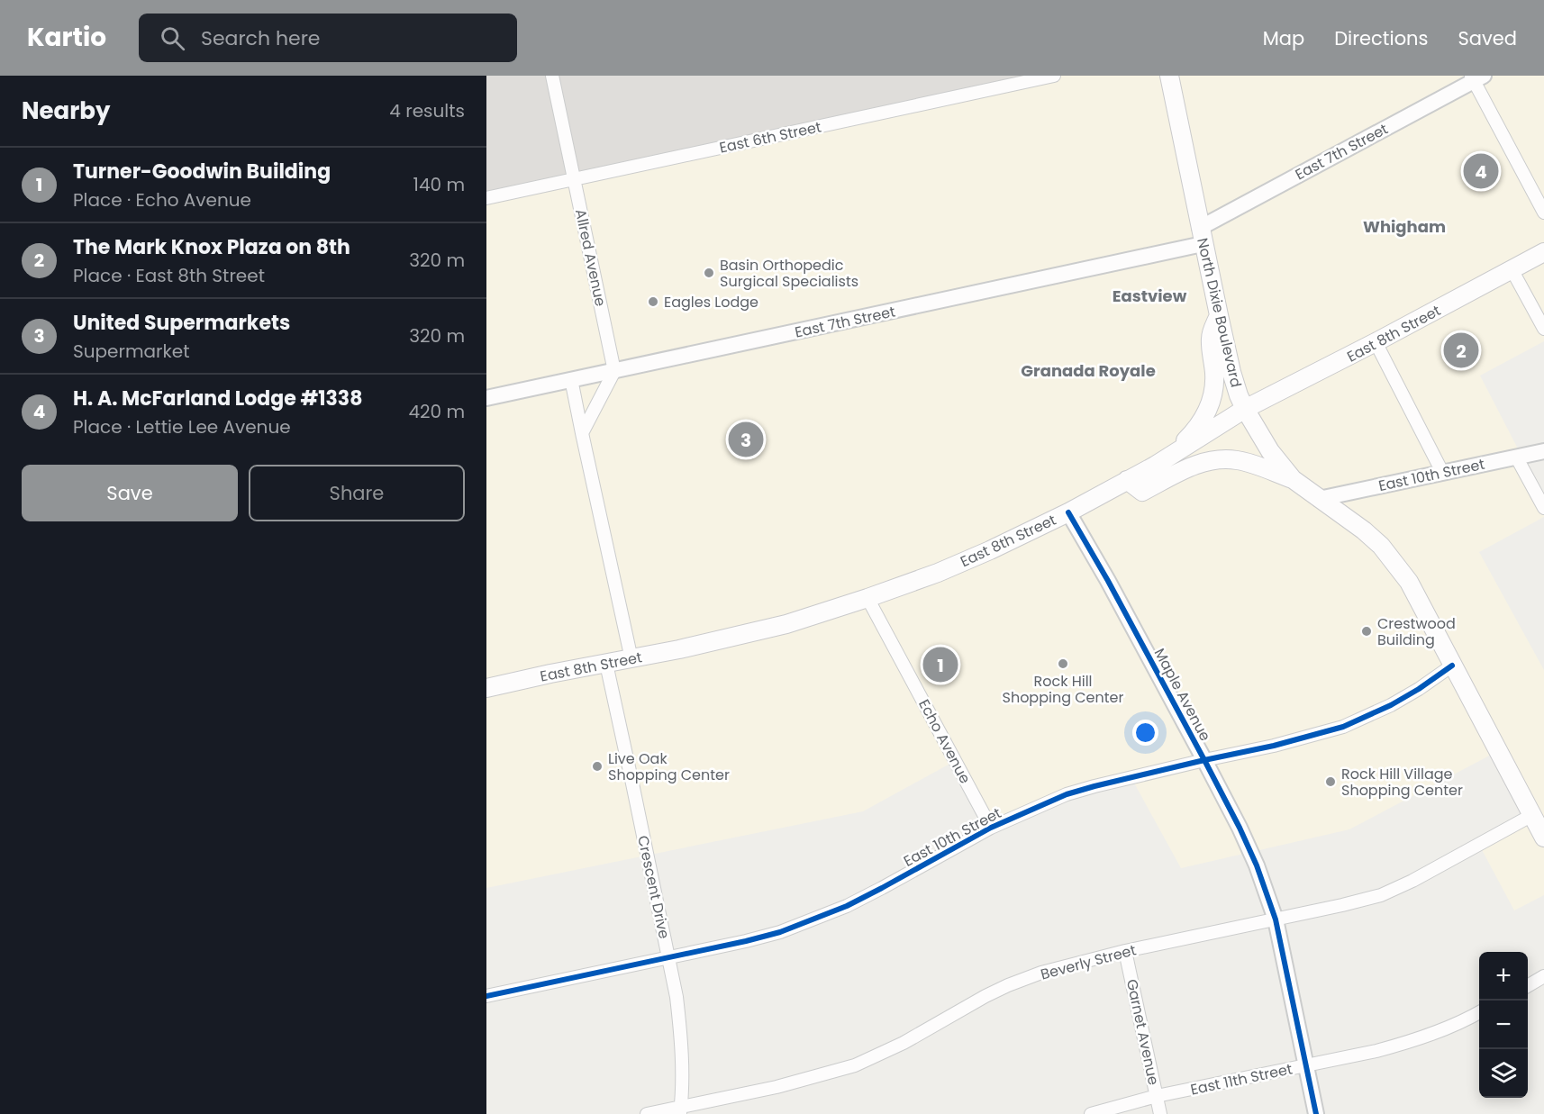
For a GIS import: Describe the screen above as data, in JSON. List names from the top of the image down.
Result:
{
  "streets": {
    "main road": ["North Dixie Boulevard", "East 8th Street"],
    "street": [
      "East 6th Street",
      "East 7th Street",
      "Allred Avenue",
      "East 10th Street",
      "Maple Avenue",
      "Echo Avenue",
      "Crescent Drive",
      "Beverly Street",
      "Garnet Avenue",
      "East 11th Street"
    ]
  },
  "crossings": [
    ["East 6th Street", "Allred Avenue"],
    ["East 7th Street", "Allred Avenue"],
    ["East 7th Street", "North Dixie Boulevard"],
    ["North Dixie Boulevard", "East 8th Street"],
    ["North Dixie Boulevard", "East 10th Street"],
    ["North Dixie Boulevard", "Beverly Street"],
    ["East 8th Street", "Maple Avenue"],
    ["East 8th Street", "Echo Avenue"],
    ["East 8th Street", "Crescent Drive"],
    ["East 10th Street", "Maple Avenue"],
    ["East 10th Street", "Echo Avenue"],
    ["East 10th Street", "Crescent Drive"],
    ["Maple Avenue", "Beverly Street"],
    ["Maple Avenue", "East 11th Street"],
    ["Crescent Drive", "Beverly Street"],
    ["Beverly Street", "Garnet Avenue"],
    ["Garnet Avenue", "East 11th Street"]
  ],
  "districts": ["Whigham", "Eastview", "Granada Royale"],
  "places": [
    "Basin Orthopedic Surgical Specialists",
    "Eagles Lodge",
    "Crestwood Building",
    "Rock Hill Shopping Center",
    "Live Oak Shopping Center",
    "Rock Hill Village Shopping Center"
  ],
  "page": {
    "header": "Kartio",
    "search": "Search here",
    "nav": ["Map", "Directions", "Saved"],
    "heading": ["Nearby", "4 results"],
    "list": [
      {
        "mark": "1",
        "name": "Turner-Goodwin Building",
        "note": "Place · Echo Avenue",
        "value": "140 m"
      },
      {
        "mark": "2",
        "name": "The Mark Knox Plaza on 8th",
        "note": "Place · East 8th Street",
        "value": "320 m"
      },
      {
        "mark": "3",
        "name": "United Supermarkets",
        "note": "Supermarket",
        "value": "320 m"
      },
      {
        "mark": "4",
        "name": "H. A. McFarland Lodge #1338",
        "note": "Place · Lettie Lee Avenue",
        "value": "420 m"
      }
    ],
    "pins": [
      "4",
      "2",
      "3",
      "1"
    ],
    "buttons": ["Save", "Share"],
    "map_buttons": ["+", "−"]
  }
}
